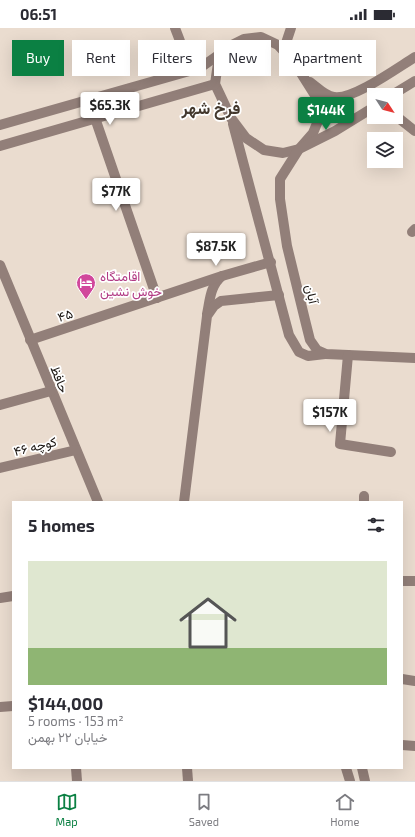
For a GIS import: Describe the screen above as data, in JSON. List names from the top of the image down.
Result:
{
  "streets": {
    "street": [
      "آبان",
      "۴۵",
      "حافظ",
      "کوچه ۴۶"
    ]
  },
  "crossings": [
    ["۴۵", "حافظ"],
    ["حافظ", "کوچه ۴۶"]
  ],
  "districts": ["فرخ شهر"],
  "places": {
    "hotel": ["اقامتگاه خوش نشین"]
  },
  "north": "bottom right",
  "page": {
    "status": "06:51",
    "chip": [
      "Buy",
      "Rent",
      "Filters",
      "New",
      "Apartment"
    ],
    "price": [
      "$65.3K",
      "$144K",
      "$77K",
      "$87.5K",
      "$157K"
    ],
    "heading": "5 homes",
    "list": [
      {
        "name": "$144,000",
        "note": "5 rooms · 153 m² · خیابان ۲۲ بهمن"
      }
    ],
    "tabs": ["Map", "Saved", "Home"]
  }
}
